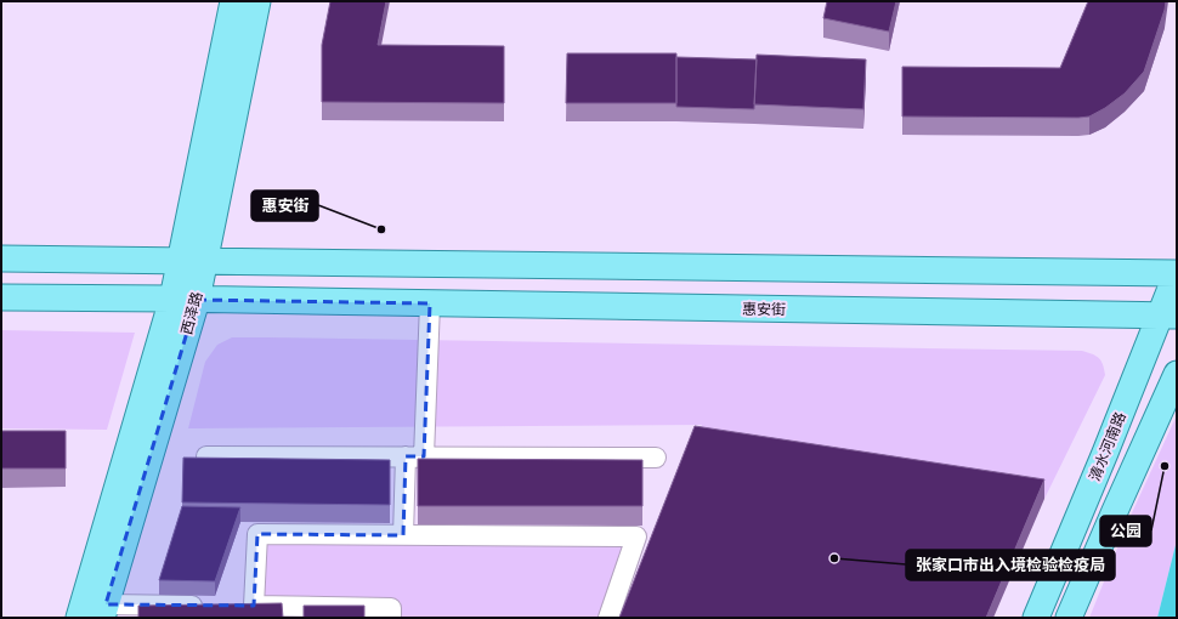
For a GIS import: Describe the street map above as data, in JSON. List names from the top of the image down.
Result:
{
  "streets": {
    "main road": ["惠安街", "西泽路", "清水河南路"]
  },
  "crossings": [
    ["惠安街", "西泽路"],
    ["惠安街", "清水河南路"]
  ],
  "places": ["惠安街", "公园", "张家口市出入境检验检疫局"]
}
